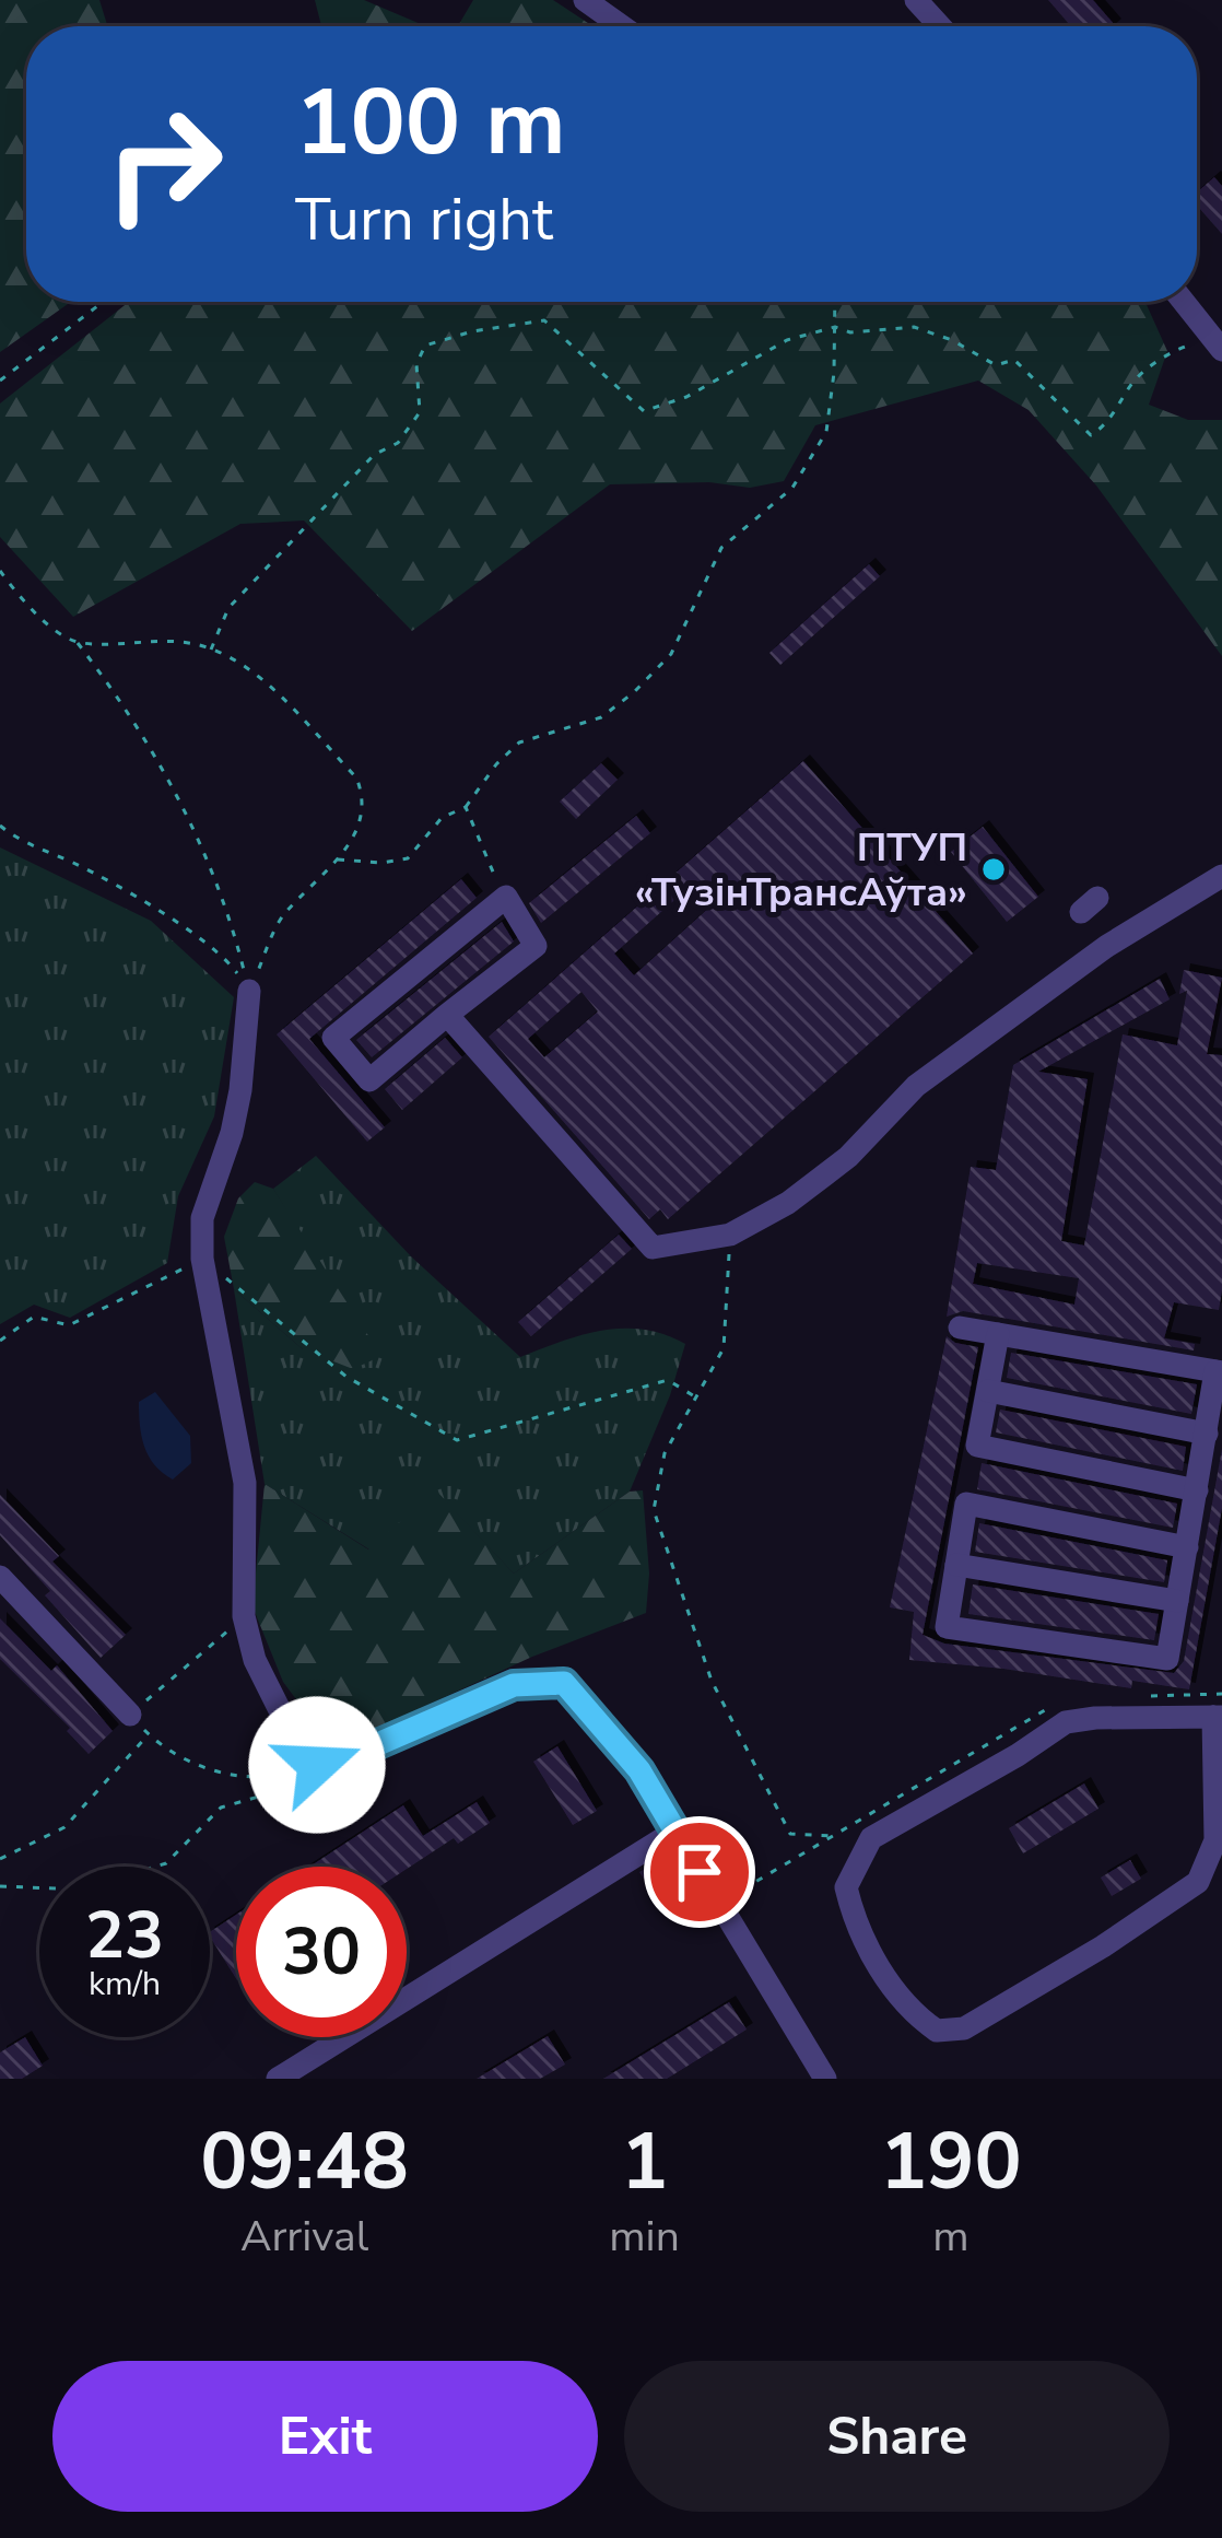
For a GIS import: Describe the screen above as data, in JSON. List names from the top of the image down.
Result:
{
  "places": ["ПТУП «ТузінТрансАўта»"],
  "page": {
    "turn": ["100 m", "Turn right"],
    "speed": "23 km/h",
    "limit": "30",
    "eta": [
      "09:48",
      "Arrival",
      "1",
      "min",
      "190",
      "m"
    ],
    "buttons": ["Exit", "Share"]
  }
}
